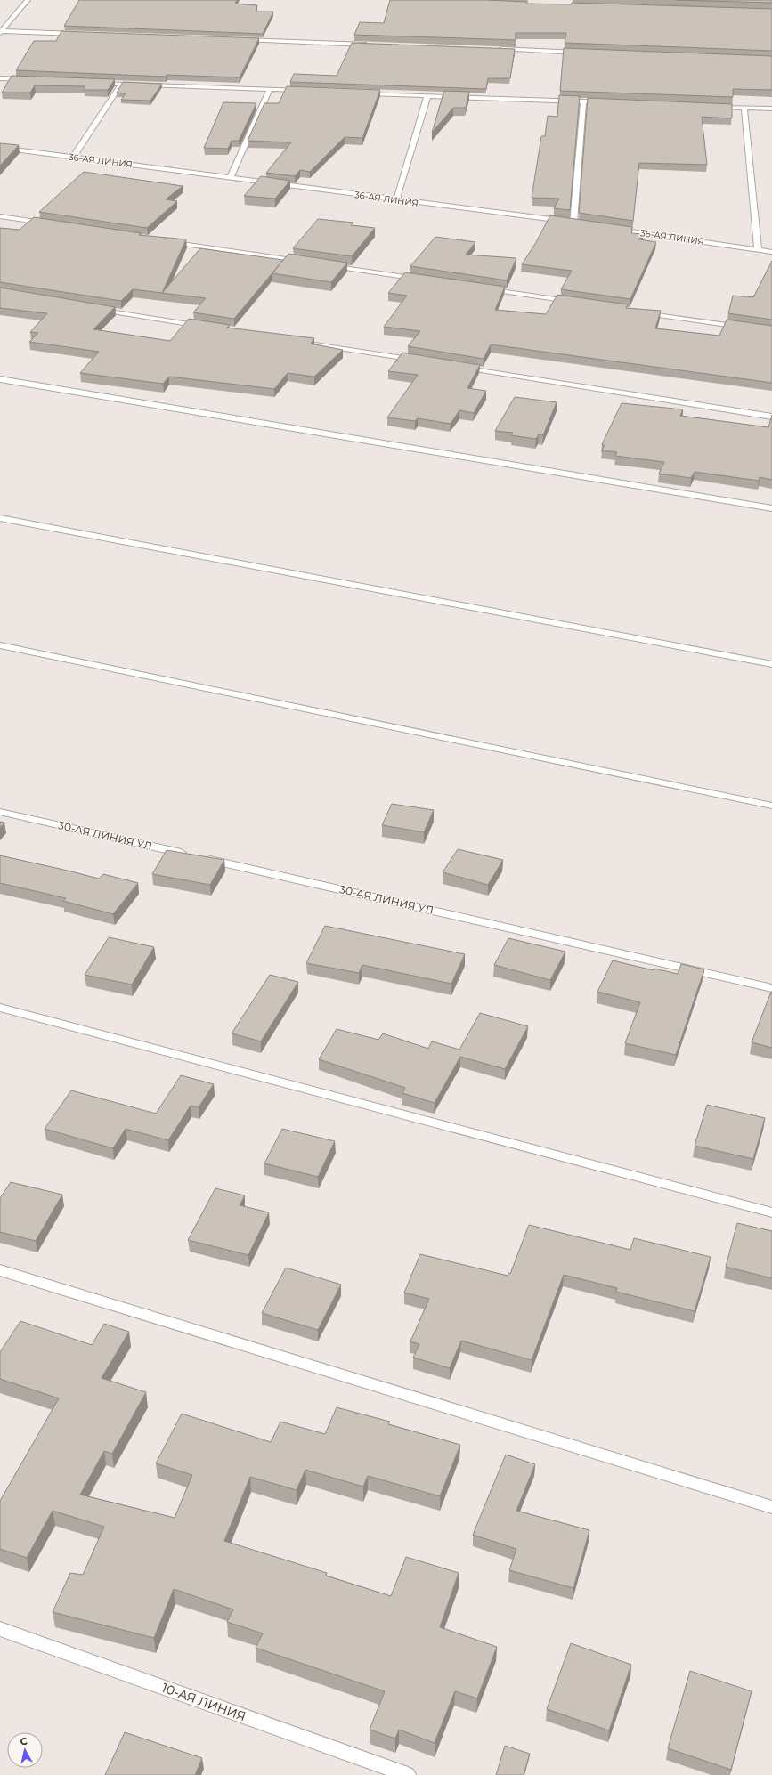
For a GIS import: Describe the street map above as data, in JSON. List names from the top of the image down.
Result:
{
  "streets": {
    "street": ["36-АЯ ЛИНИЯ", "30-АЯ ЛИНИЯ УЛ", "10-АЯ ЛИНИЯ"]
  },
  "north": "top"
}
